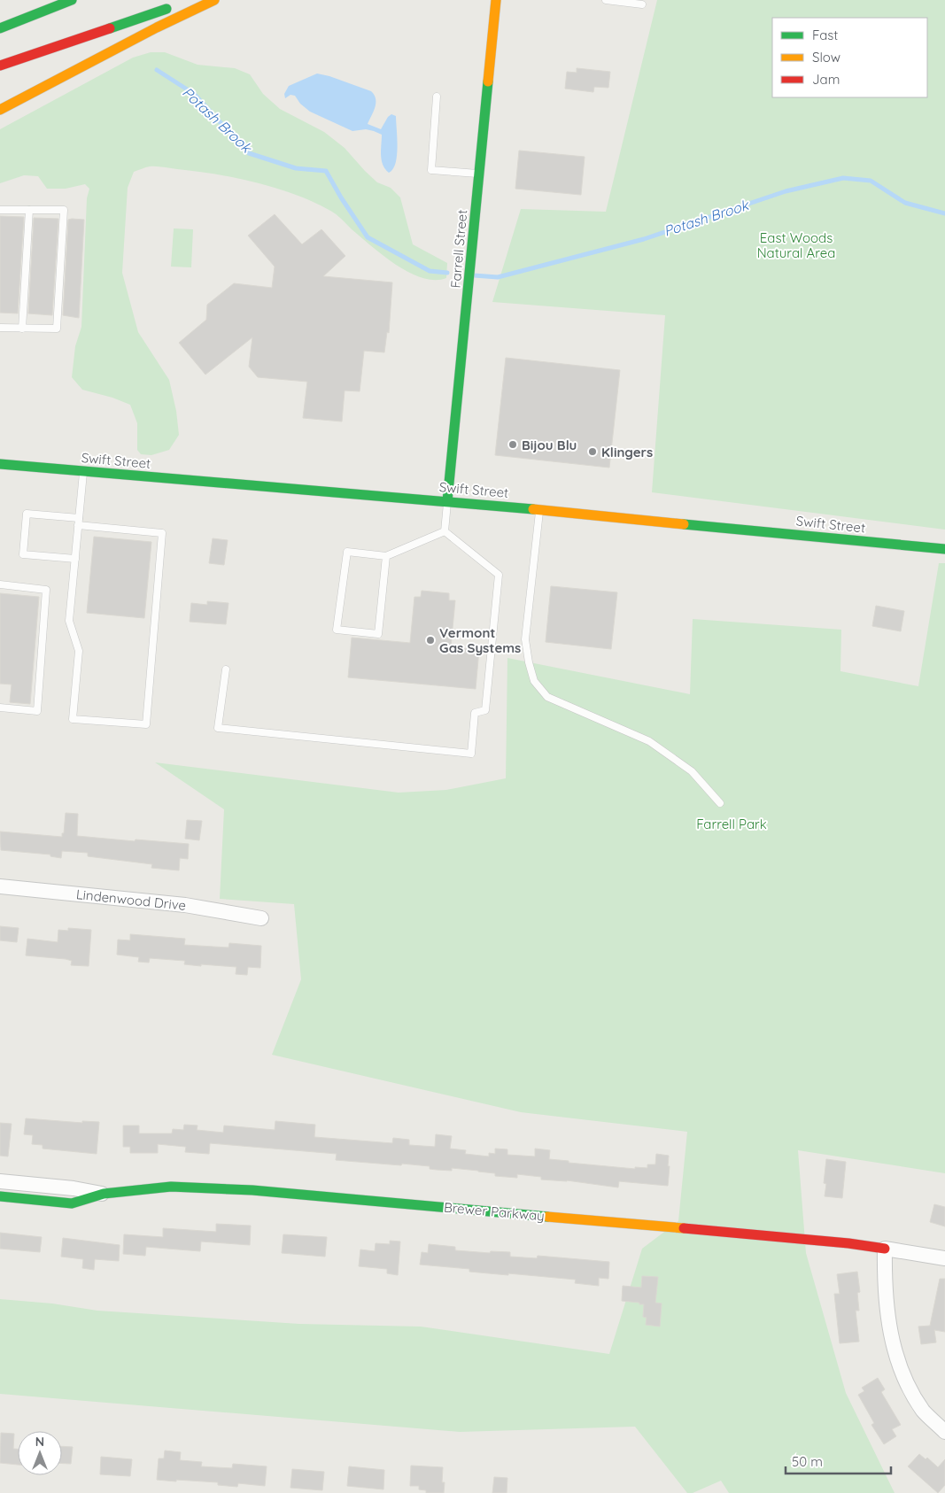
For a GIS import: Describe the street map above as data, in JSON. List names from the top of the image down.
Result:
{
  "streets": {
    "main road": ["Farrell Street", "Swift Street", "Brewer Parkway"],
    "street": ["Lindenwood Drive"]
  },
  "crossings": [
    ["Farrell Street", "Swift Street"]
  ],
  "water": ["Potash Brook"],
  "parks": ["East Woods Natural Area", "Farrell Park"],
  "places": ["Bijou Blu", "Klingers", "Vermont Gas Systems"],
  "legend": ["Fast", "Slow", "Jam"],
  "scale_bar": "50 m",
  "north": "top"
}
